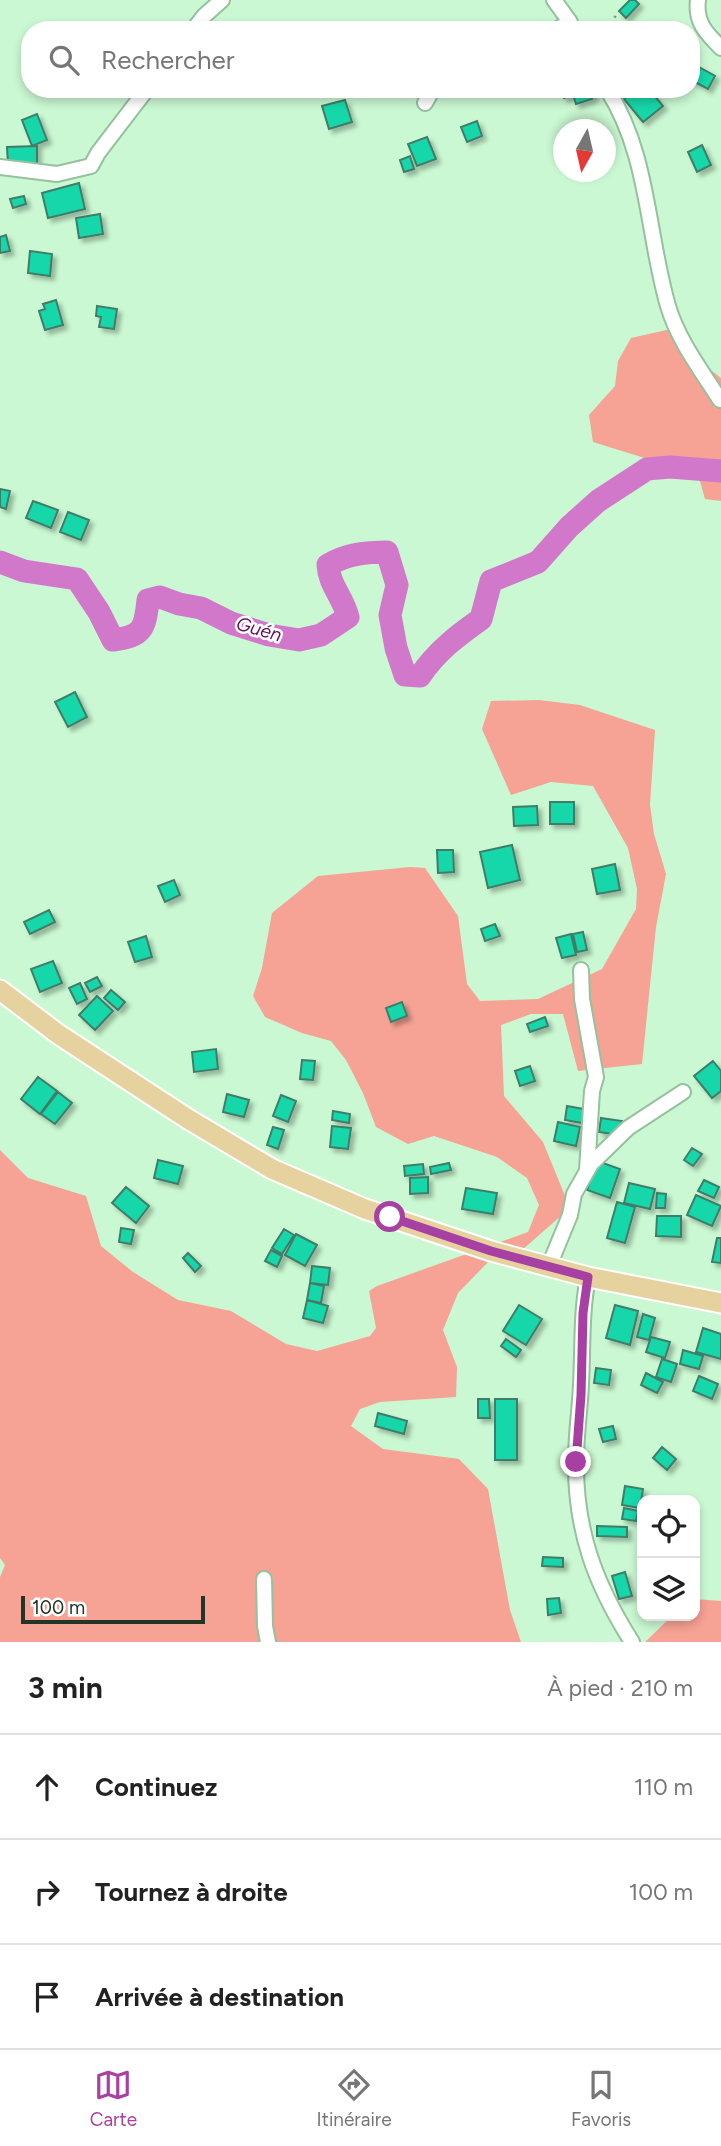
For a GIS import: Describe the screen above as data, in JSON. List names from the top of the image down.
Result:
{
  "water": ["Guén"],
  "scale_bar": "100 m",
  "north": "bottom",
  "page": {
    "search": "Rechercher",
    "scale": "100 m",
    "heading": ["3 min", "À pied · 210 m"],
    "list": [
      ["Continuez", "110 m"],
      ["Tournez à droite", "100 m"],
      "Arrivée à destination"
    ],
    "nav": ["Carte", "Itinéraire", "Favoris"]
  }
}
